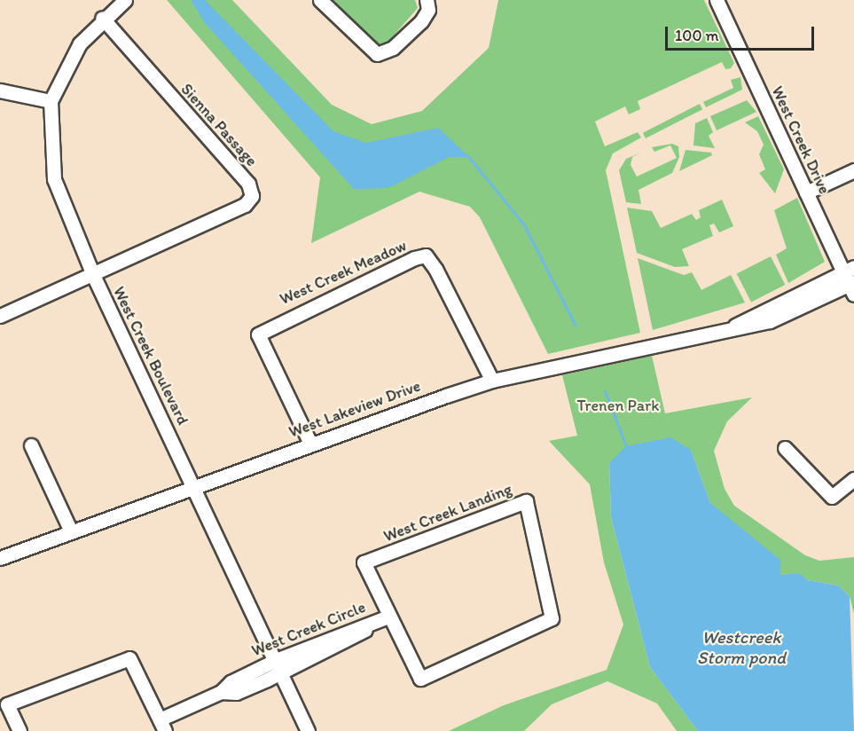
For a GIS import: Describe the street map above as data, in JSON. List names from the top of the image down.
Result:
{
  "streets": {
    "street": [
      "Sienna Passage",
      "West Creek Drive",
      "West Creek Meadow",
      "West Creek Boulevard",
      "West Lakeview Drive",
      "West Creek Landing",
      "West Creek Circle"
    ]
  },
  "crossings": [
    ["Sienna Passage", "West Creek Boulevard"],
    ["West Creek Drive", "West Lakeview Drive"],
    ["West Creek Meadow", "West Lakeview Drive"],
    ["West Creek Boulevard", "West Lakeview Drive"],
    ["West Creek Boulevard", "West Creek Circle"],
    ["West Creek Landing", "West Creek Circle"]
  ],
  "water": ["Westcreek Storm pond"],
  "parks": ["Trenen Park"],
  "scale_bar": "100 m"
}
